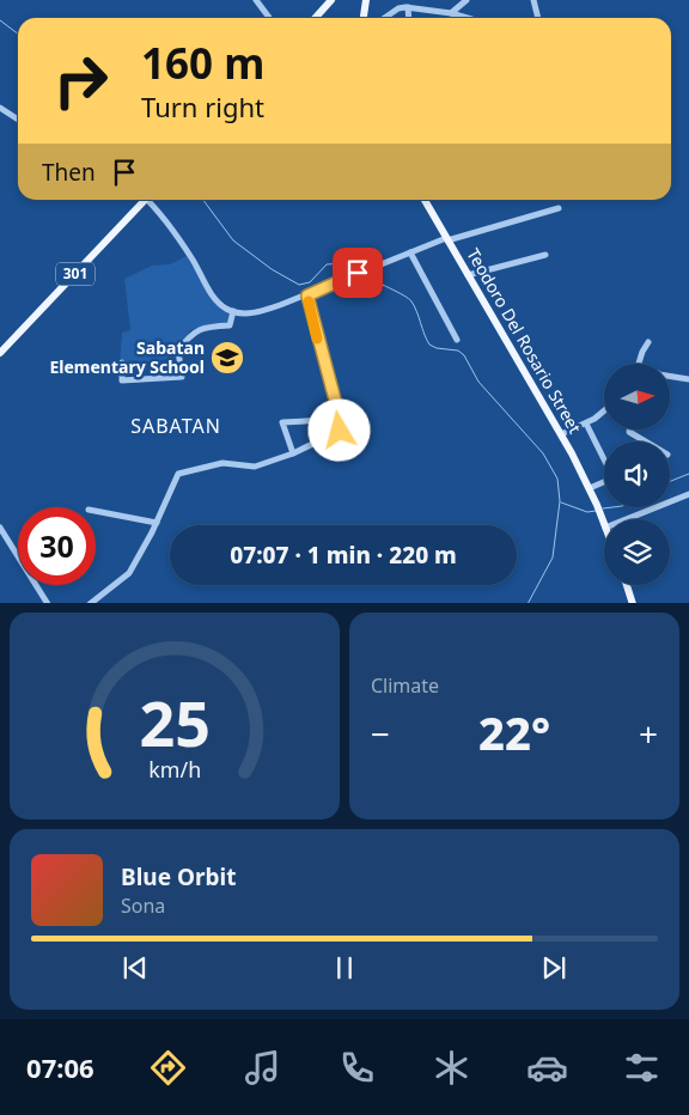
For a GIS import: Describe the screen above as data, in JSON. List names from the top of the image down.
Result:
{
  "streets": {
    "main road": ["301", "Teodoro Del Rosario Street"]
  },
  "districts": ["SABATAN"],
  "places": {
    "school or university": ["Sabatan Elementary School"]
  },
  "north": "right",
  "page": {
    "turn": ["160 m", "Turn right"],
    "then": "Then",
    "limit": "30",
    "trip": "07:07 · 1 min · 220 m",
    "tile": "Climate",
    "heat": ["−", "22°", "+"],
    "song": ["Blue Orbit", "Sona"],
    "tabs": "07:06",
    "gauge": ["25", "km/h"]
  }
}
